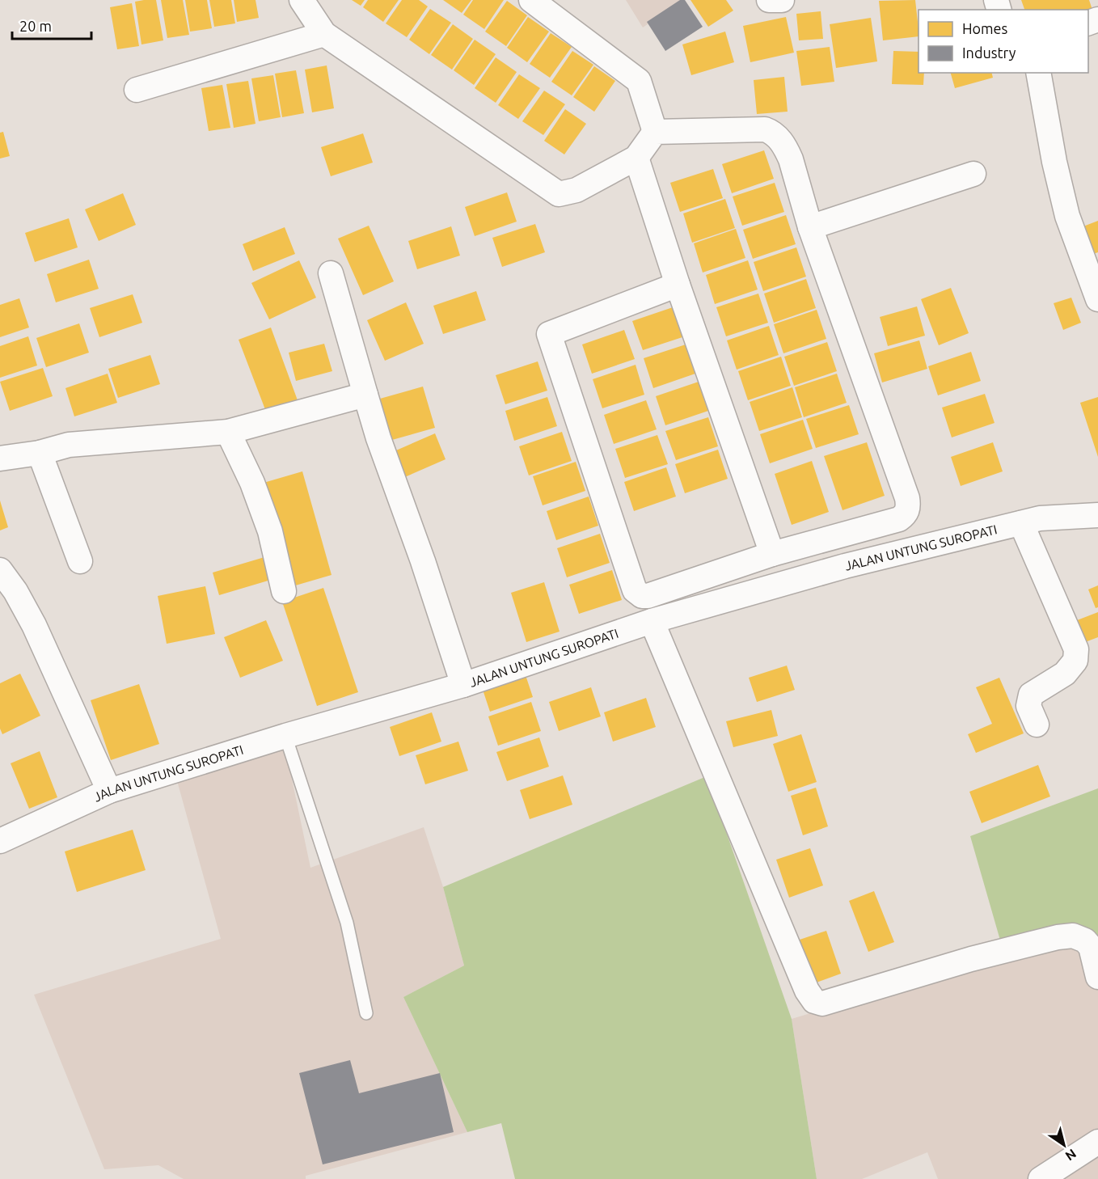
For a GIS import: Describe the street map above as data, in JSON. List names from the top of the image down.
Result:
{
  "streets": {
    "street": ["JALAN UNTUNG SUROPATI"]
  },
  "legend": ["Homes", "Industry"],
  "scale_bar": "20 m",
  "north": "bottom right"
}
